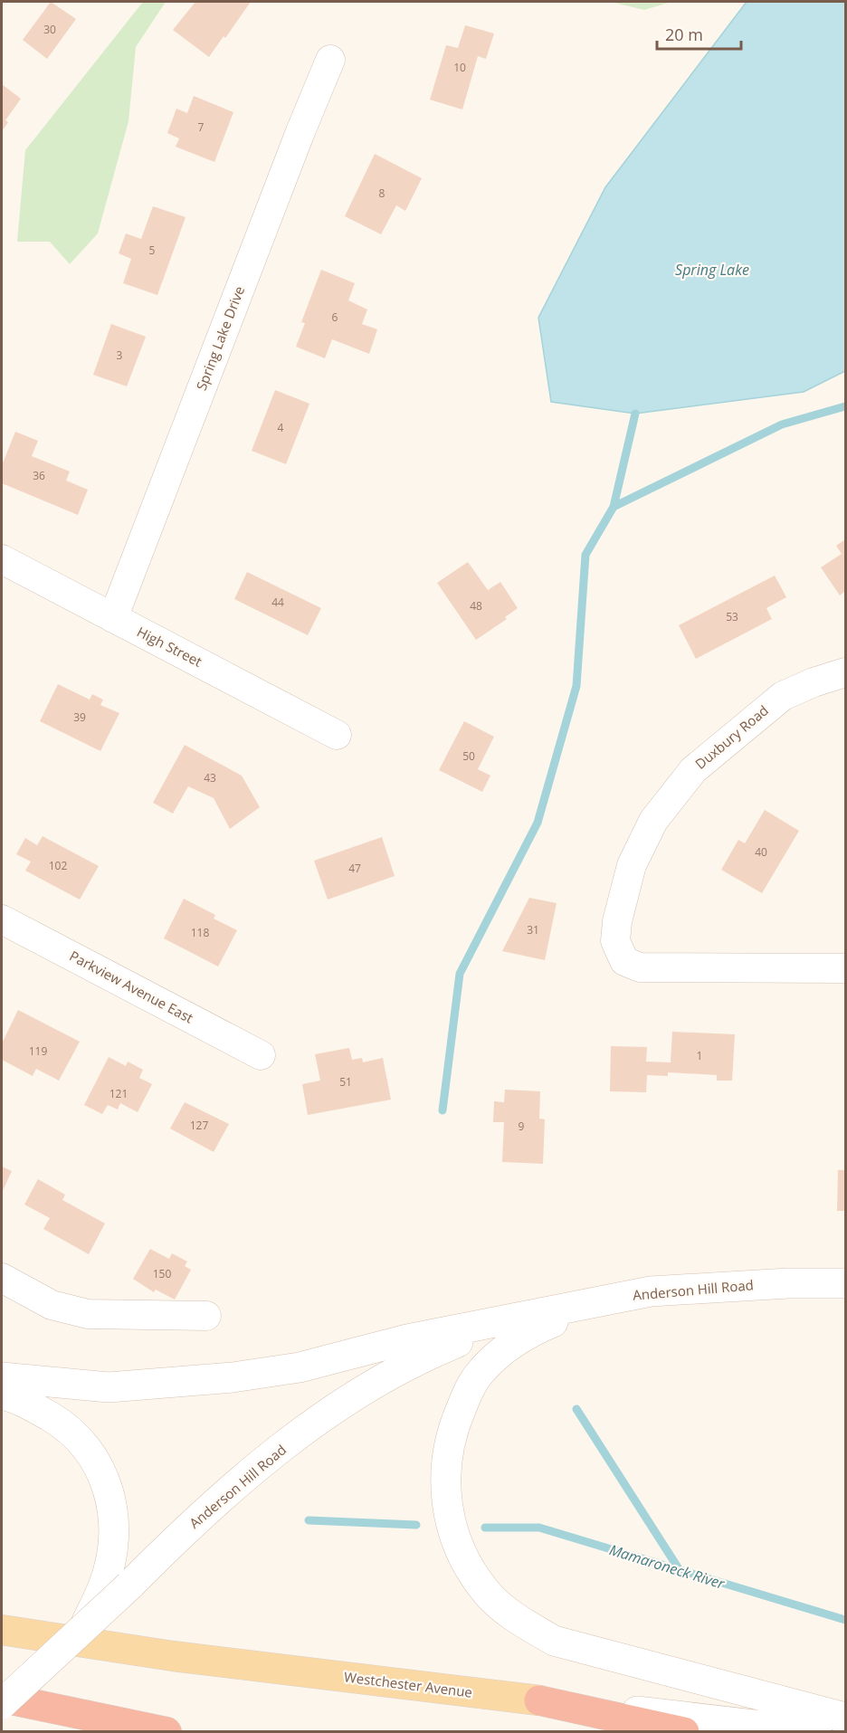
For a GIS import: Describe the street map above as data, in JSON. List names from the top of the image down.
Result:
{
  "streets": {
    "main road": ["Anderson Hill Road", "Westchester Avenue"],
    "street": [
      "Spring Lake Drive",
      "High Street",
      "Duxbury Road",
      "Parkview Avenue East"
    ]
  },
  "crossings": [
    ["Spring Lake Drive", "High Street"]
  ],
  "water": ["Spring Lake", "Mamaroneck River"],
  "house_numbers": [
    "30",
    "10",
    "7",
    "8",
    "5",
    "6",
    "3",
    "4",
    "36",
    "44",
    "48",
    "53",
    "39",
    "50",
    "43",
    "40",
    "102",
    "47",
    "31",
    "118",
    "119",
    "1",
    "51",
    "121",
    "127",
    "9",
    "150"
  ],
  "scale_bar": "20 m"
}
